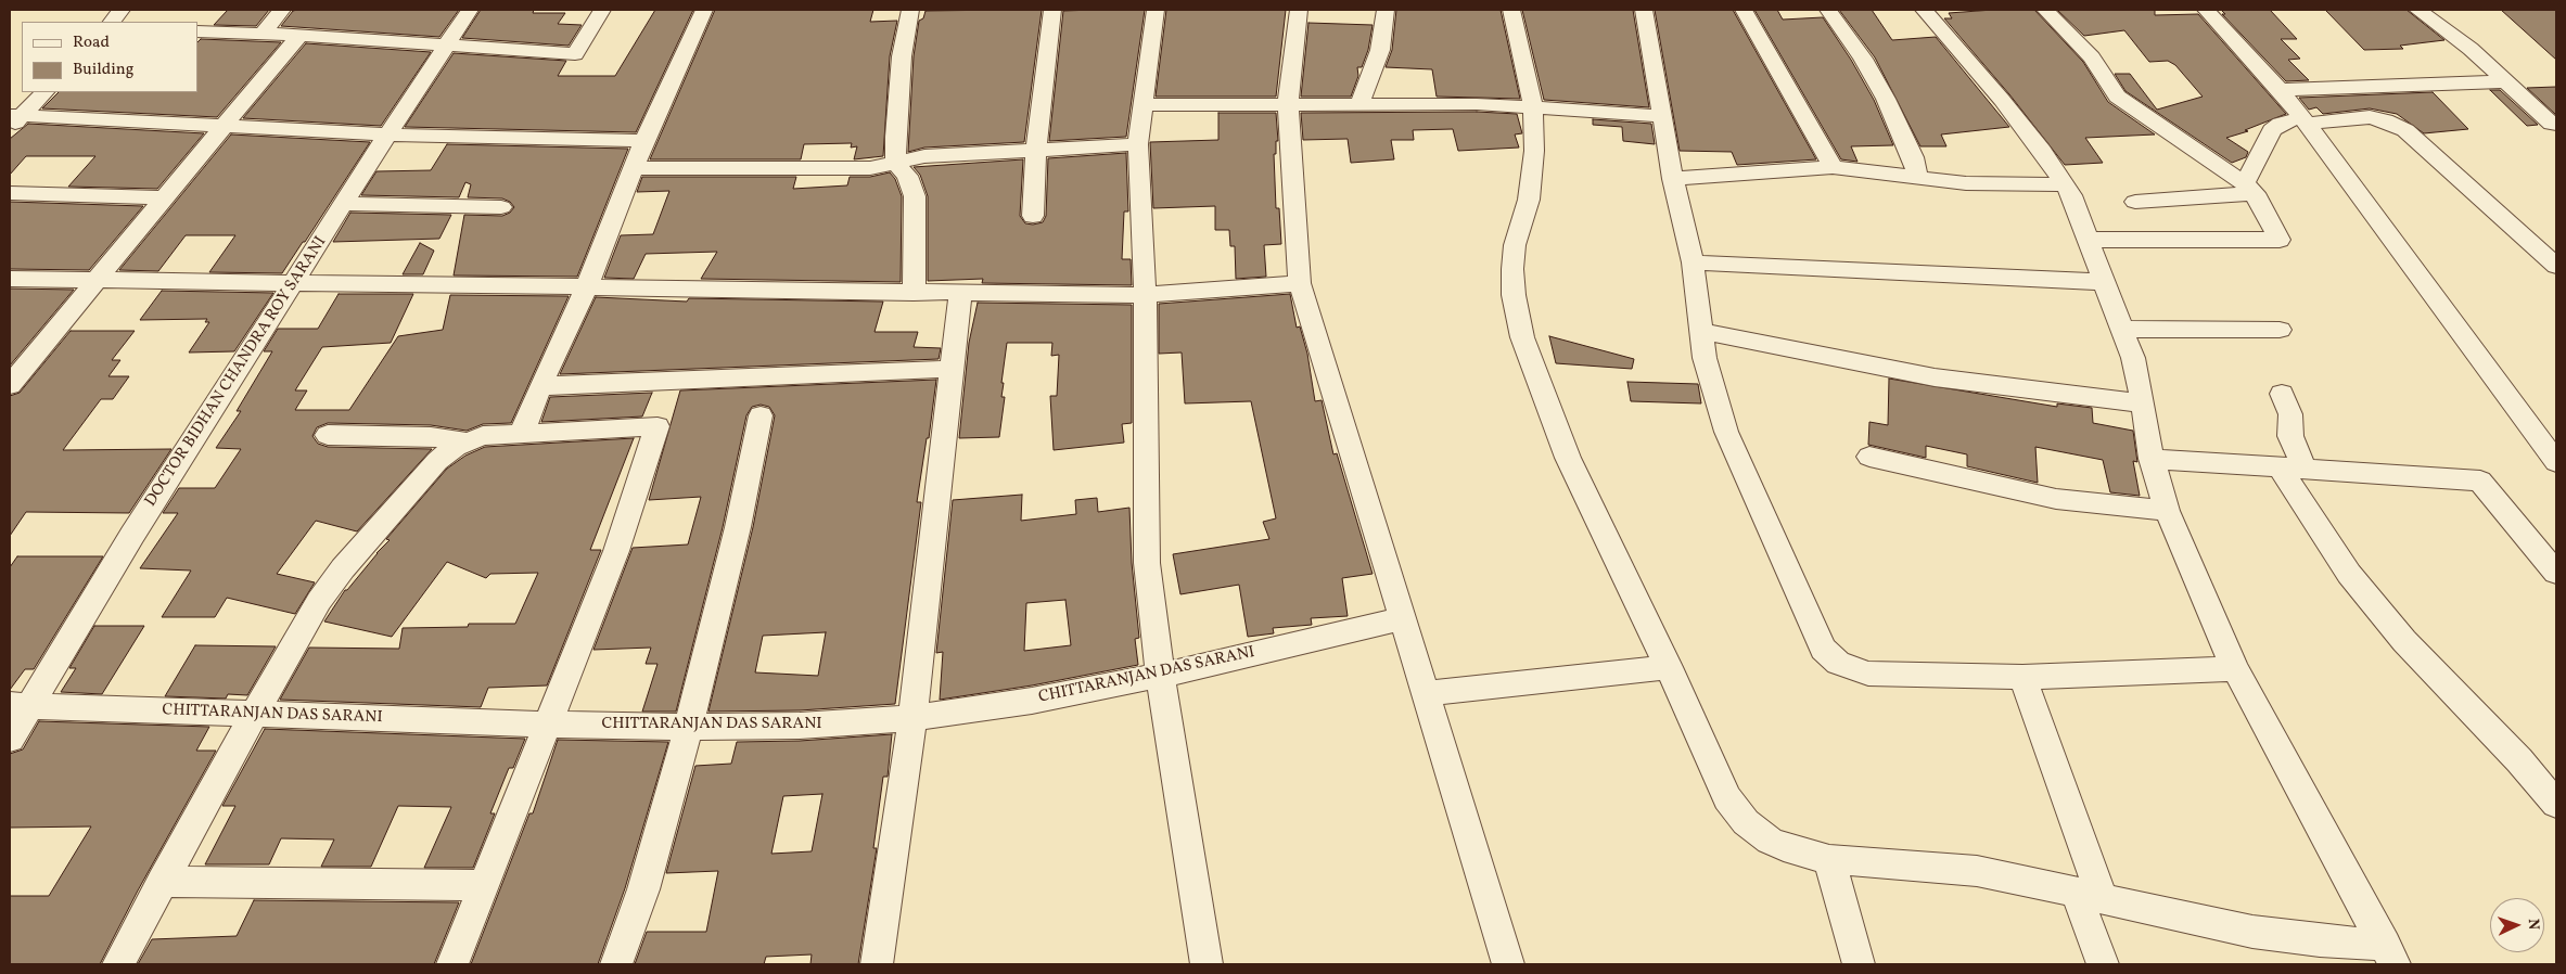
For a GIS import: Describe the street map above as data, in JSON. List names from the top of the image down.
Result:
{
  "streets": {
    "street": ["DOCTOR BIDHAN CHANDRA ROY SARANI", "CHITTARANJAN DAS SARANI"]
  },
  "crossings": [
    ["DOCTOR BIDHAN CHANDRA ROY SARANI", "CHITTARANJAN DAS SARANI"]
  ],
  "legend": ["Road", "Building"],
  "north": "right"
}
